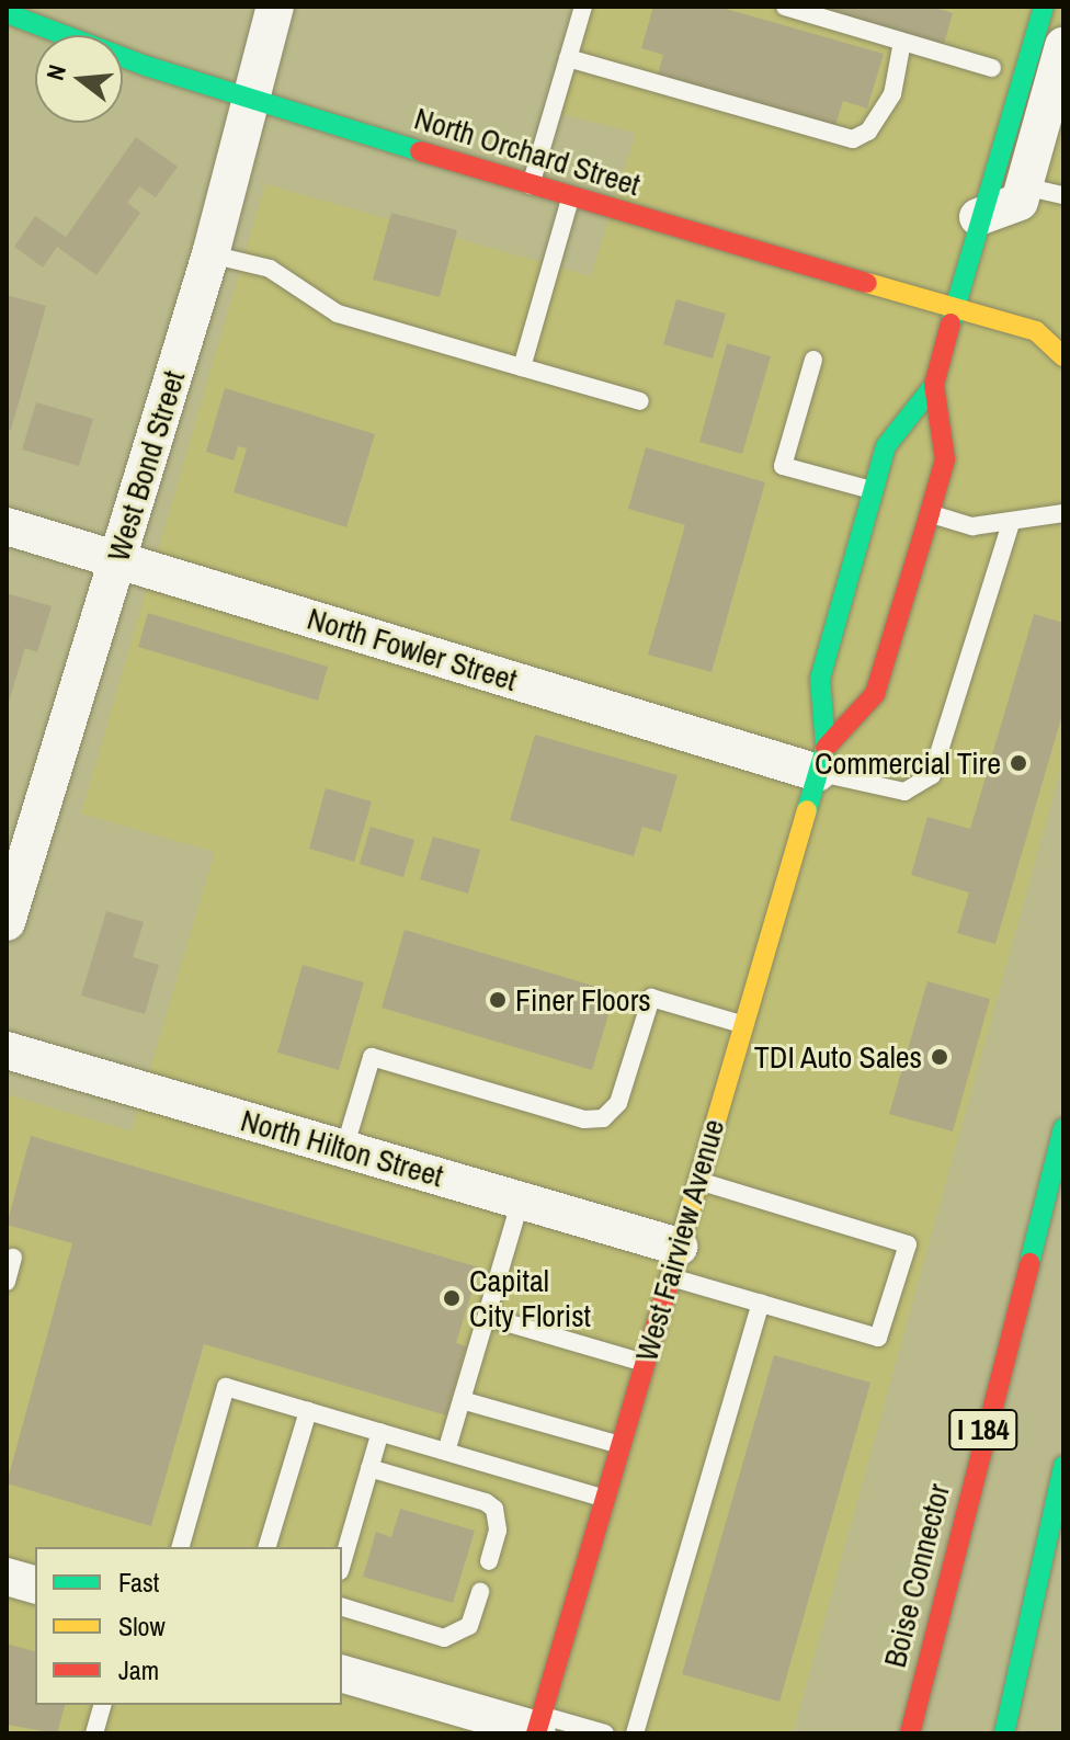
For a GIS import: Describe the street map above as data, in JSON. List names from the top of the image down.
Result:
{
  "streets": {
    "main road": [
      "North Orchard Street",
      "West Fairview Avenue",
      "I 184",
      "Boise Connector"
    ],
    "street": ["West Bond Street", "North Fowler Street", "North Hilton Street"]
  },
  "crossings": [
    ["North Orchard Street", "West Bond Street"],
    ["North Orchard Street", "West Fairview Avenue"],
    ["West Bond Street", "North Fowler Street"],
    ["North Fowler Street", "West Fairview Avenue"],
    ["North Hilton Street", "West Fairview Avenue"]
  ],
  "places": [
    "Commercial Tire",
    "Finer Floors",
    "TDI Auto Sales",
    "Capital City Florist"
  ],
  "legend": ["Fast", "Slow", "Jam"],
  "north": "left"
}
